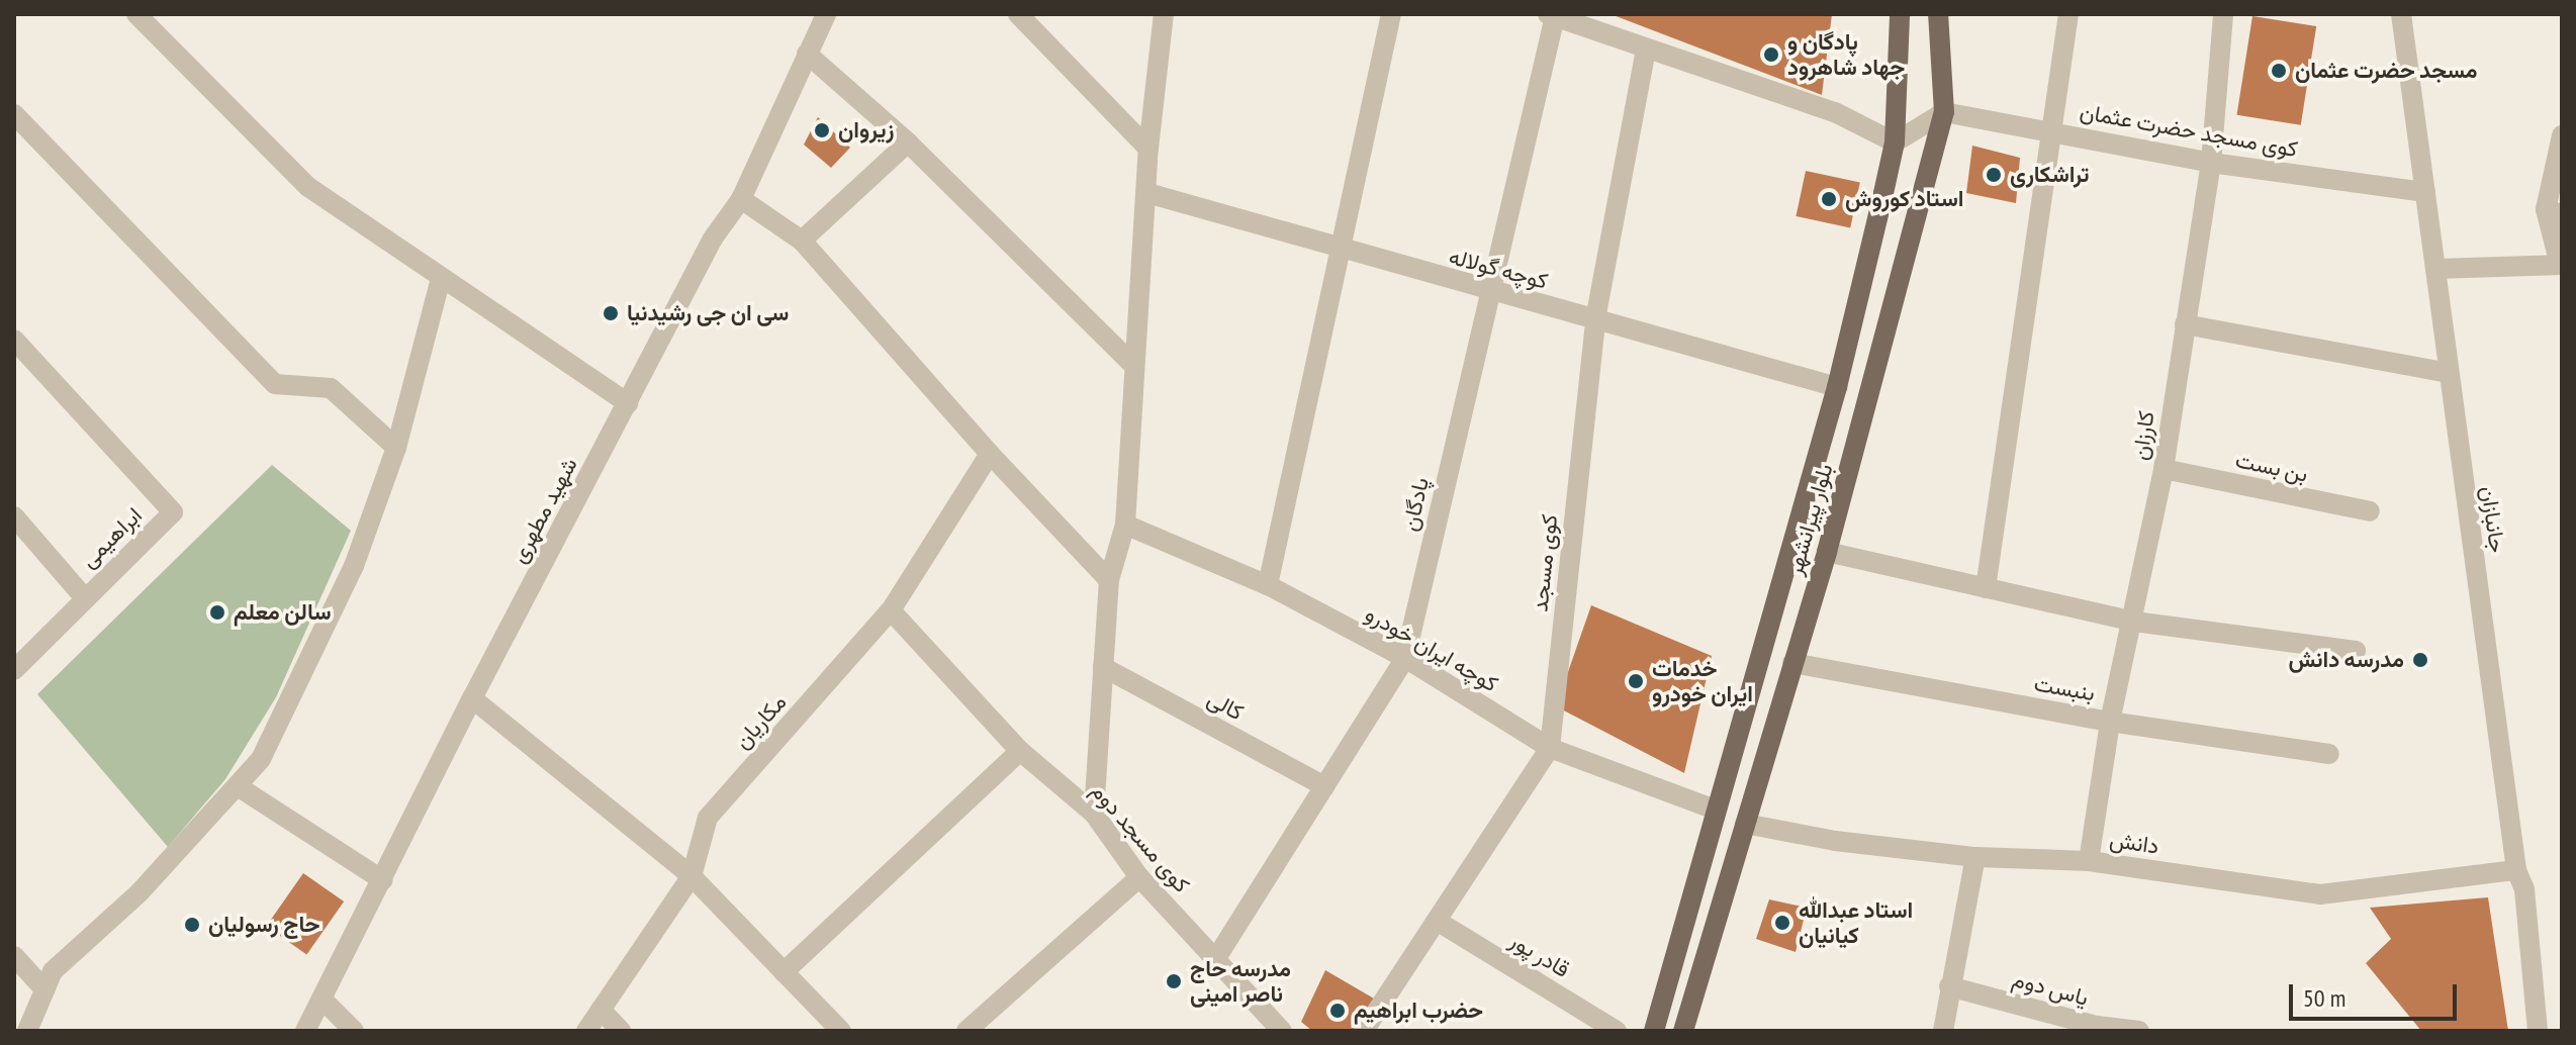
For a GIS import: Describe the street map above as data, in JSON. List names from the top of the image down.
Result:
{
  "streets": {
    "main road": ["بلوار پیرانشهر"],
    "street": [
      "کوی مسجد حضرت عثمان",
      "کوچه گولاله",
      "کارزان",
      "بن بست",
      "پادگان",
      "شهید مطهری",
      "جانبازان",
      "ابراهیمی",
      "کوی مسجد",
      "کوچه ایران خودرو",
      "بنبست",
      "کالی",
      "مکاریان",
      "کوی مسجد دوم",
      "دانش",
      "قادر پور",
      "یاس دوم"
    ]
  },
  "crossings": [
    ["کوی مسجد حضرت عثمان", "کارزان"],
    ["کوی مسجد حضرت عثمان", "بلوار پیرانشهر"],
    ["کوی مسجد حضرت عثمان", "جانبازان"],
    ["کوچه گولاله", "پادگان"],
    ["کوچه گولاله", "بلوار پیرانشهر"],
    ["کوچه گولاله", "کوی مسجد"],
    ["کارزان", "بن بست"],
    ["کارزان", "بنبست"],
    ["کارزان", "دانش"],
    ["پادگان", "کوچه ایران خودرو"],
    ["پادگان", "کالی"],
    ["پادگان", "کوی مسجد دوم"],
    ["بلوار پیرانشهر", "کوچه ایران خودرو"],
    ["بلوار پیرانشهر", "بنبست"],
    ["بلوار پیرانشهر", "دانش"],
    ["جانبازان", "دانش"],
    ["کوی مسجد", "کوچه ایران خودرو"],
    ["کوی مسجد", "قادر پور"],
    ["مکاریان", "کوی مسجد دوم"]
  ],
  "places": [
    "پادگان و جهاد شاهرود",
    "مسجد حضرت عثمان",
    "زیروان",
    "تراشکاری",
    "استاد کوروش",
    "سی ان جی رشیدنیا",
    "سالن معلم",
    "مدرسه دانش",
    "خدمات ایران خودرو",
    "استاد عبدالله کیانیان",
    "حاج رسولیان",
    "مدرسه حاج ناصر امینی",
    "حضرب ابراهیم"
  ],
  "scale_bar": "50 m"
}
